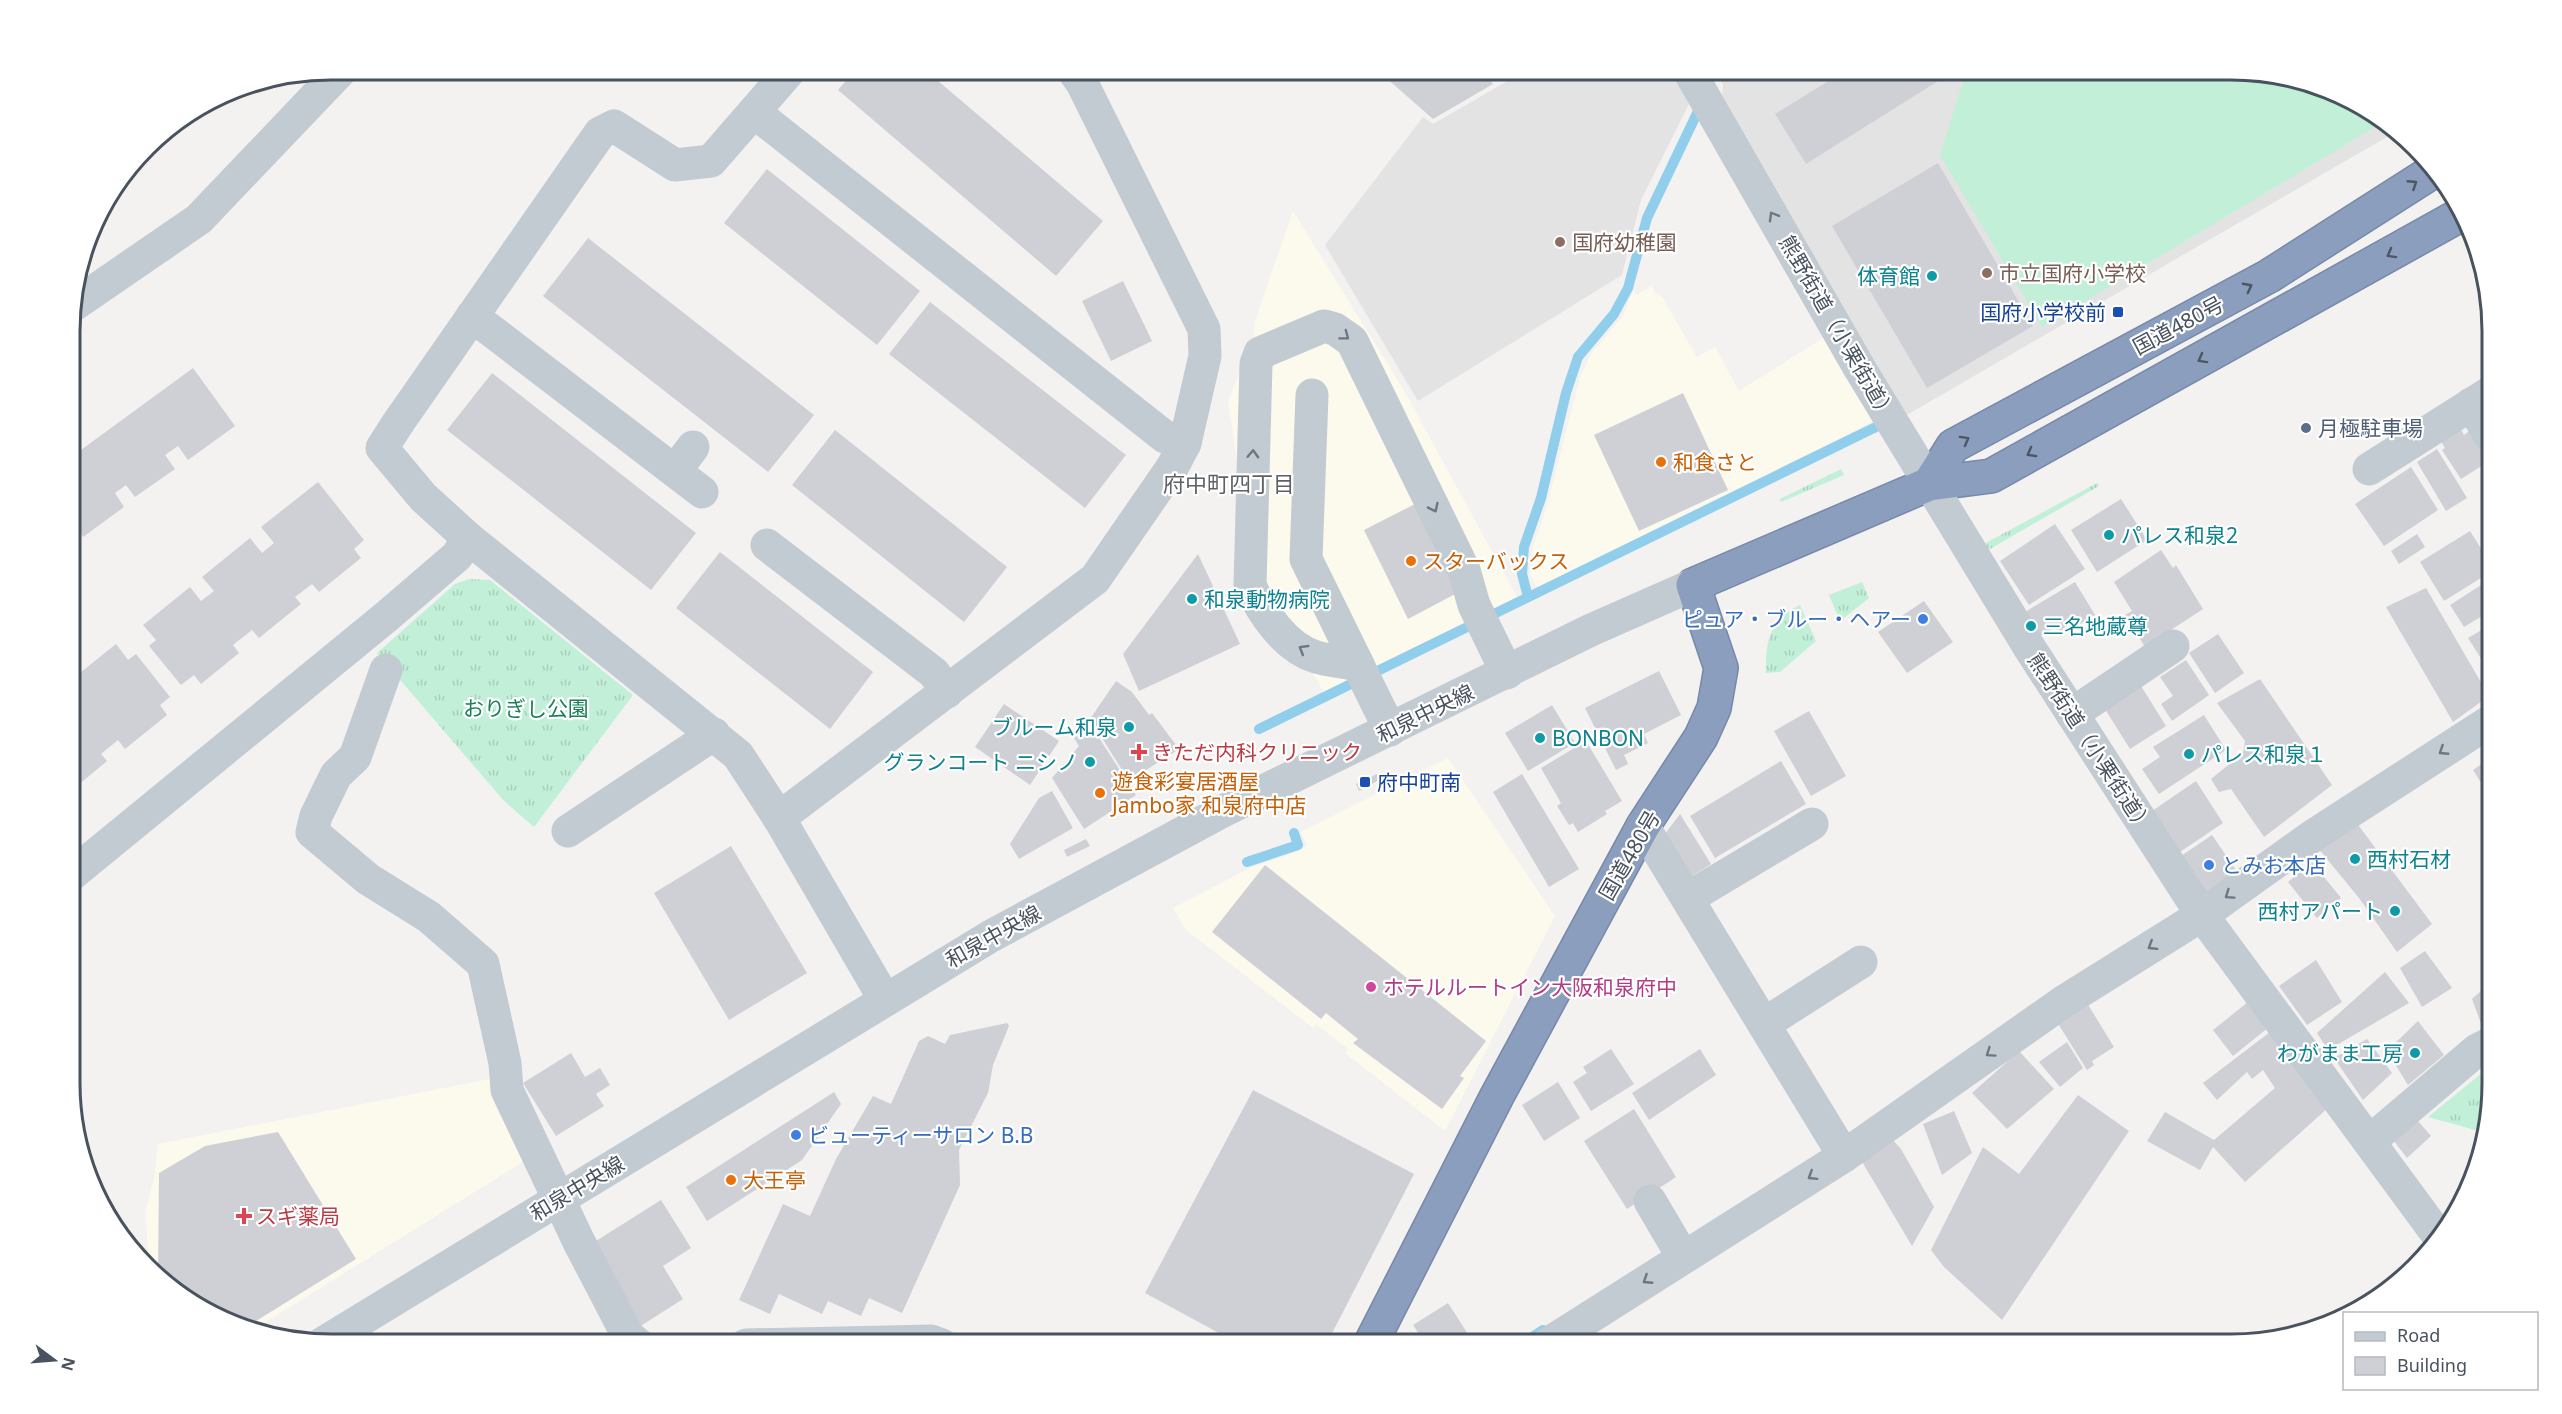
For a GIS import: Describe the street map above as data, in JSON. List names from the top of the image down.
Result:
{
  "streets": {
    "highway": ["国道480号"],
    "street": ["熊野街道（小栗街道）", "和泉中央線"]
  },
  "crossings": [
    ["国道480号", "熊野街道（小栗街道）"],
    ["国道480号", "和泉中央線"]
  ],
  "districts": ["府中町四丁目"],
  "parks": ["おりぎし公園"],
  "places": {
    "other": [
      "国府幼稚園",
      "市立国府小学校",
      "体育館",
      "月極駐車場",
      "和食さと",
      "パレス和泉2",
      "スターバックス",
      "和泉動物病院",
      "ピュア・ブルー・ヘアー",
      "三名地蔵尊",
      "ブルーム和泉",
      "BONBON",
      "パレス和泉１",
      "グランコート ニシノ",
      "遊食彩宴居酒屋 Jambo家 和泉府中店",
      "西村石材",
      "とみお本店",
      "西村アパート",
      "ホテルルートイン大阪和泉府中",
      "わがまま工房",
      "ビューティーサロン B.B",
      "大王亭"
    ],
    "transit": ["国府小学校前", "府中町南"],
    "health": ["きただ内科クリニック", "スギ薬局"]
  },
  "legend": ["Road", "Building"],
  "north": "right"
}
